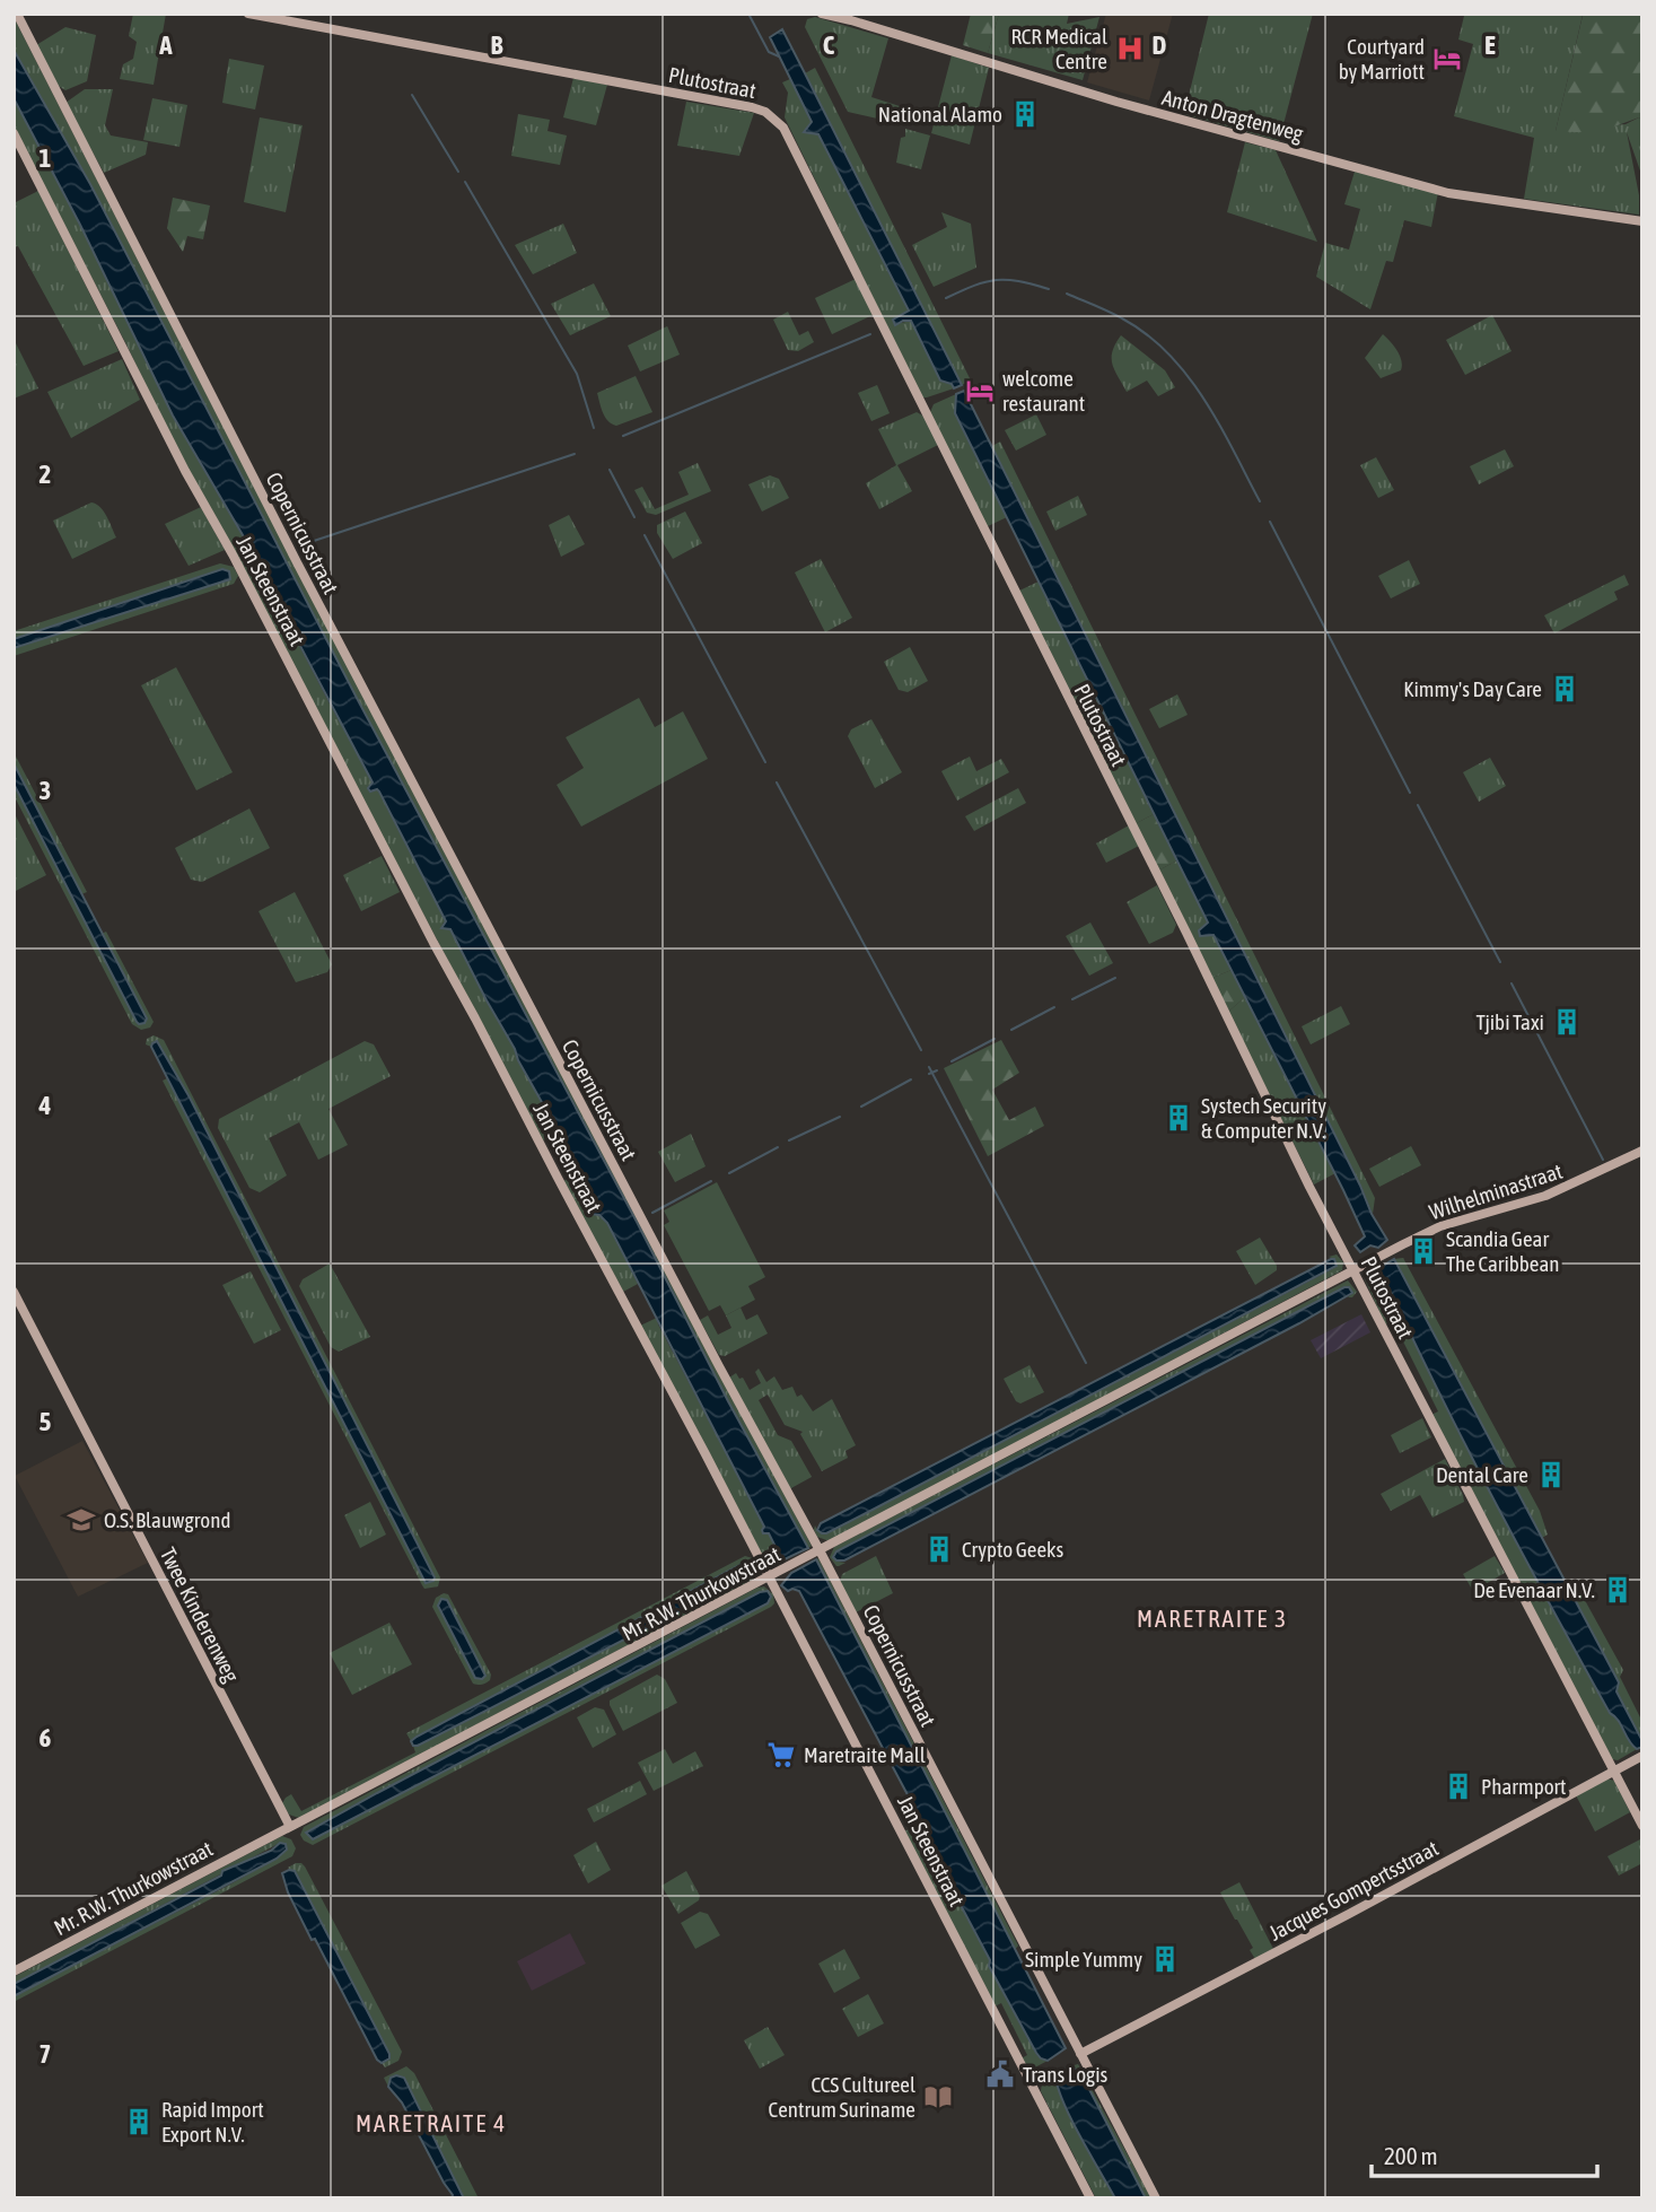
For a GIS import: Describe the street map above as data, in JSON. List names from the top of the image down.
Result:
{
  "streets": {
    "street": [
      "Plutostraat",
      "Anton Dragtenweg",
      "Copernicusstraat",
      "Jan Steenstraat",
      "Wilhelminastraat",
      "Mr. R.W. Thurkowstraat",
      "Twee Kinderenweg",
      "Jacques Gompertsstraat"
    ]
  },
  "crossings": [
    ["Plutostraat", "Mr. R.W. Thurkowstraat"],
    ["Plutostraat", "Jacques Gompertsstraat"],
    ["Copernicusstraat", "Mr. R.W. Thurkowstraat"],
    ["Copernicusstraat", "Jacques Gompertsstraat"],
    ["Jan Steenstraat", "Mr. R.W. Thurkowstraat"],
    ["Wilhelminastraat", "Mr. R.W. Thurkowstraat"],
    ["Mr. R.W. Thurkowstraat", "Twee Kinderenweg"]
  ],
  "districts": ["MARETRAITE 3", "MARETRAITE 4"],
  "places": {
    "hospital": ["RCR Medical Centre"],
    "hotel": ["Courtyard by Marriott", "welcome restaurant"],
    "building": [
      "National Alamo",
      "Kimmy's Day Care",
      "Tjibi Taxi",
      "Systech Security & Computer N.V.",
      "Scandia Gear The Caribbean",
      "Dental Care",
      "Crypto Geeks",
      "De Evenaar N.V.",
      "Pharmport",
      "Simple Yummy",
      "Rapid Import Export N.V."
    ],
    "school or university": ["O.S. Blauwgrond"],
    "supermarket": ["Maretraite Mall"],
    "public building": ["Trans Logis"],
    "library": ["CCS Cultureel Centrum Suriname"]
  },
  "scale_bar": "200 m",
  "grid": {
    "columns": [
      "A",
      "B",
      "C",
      "D",
      "E"
    ],
    "rows": [
      "1",
      "2",
      "3",
      "4",
      "5",
      "6",
      "7"
    ]
  }
}
